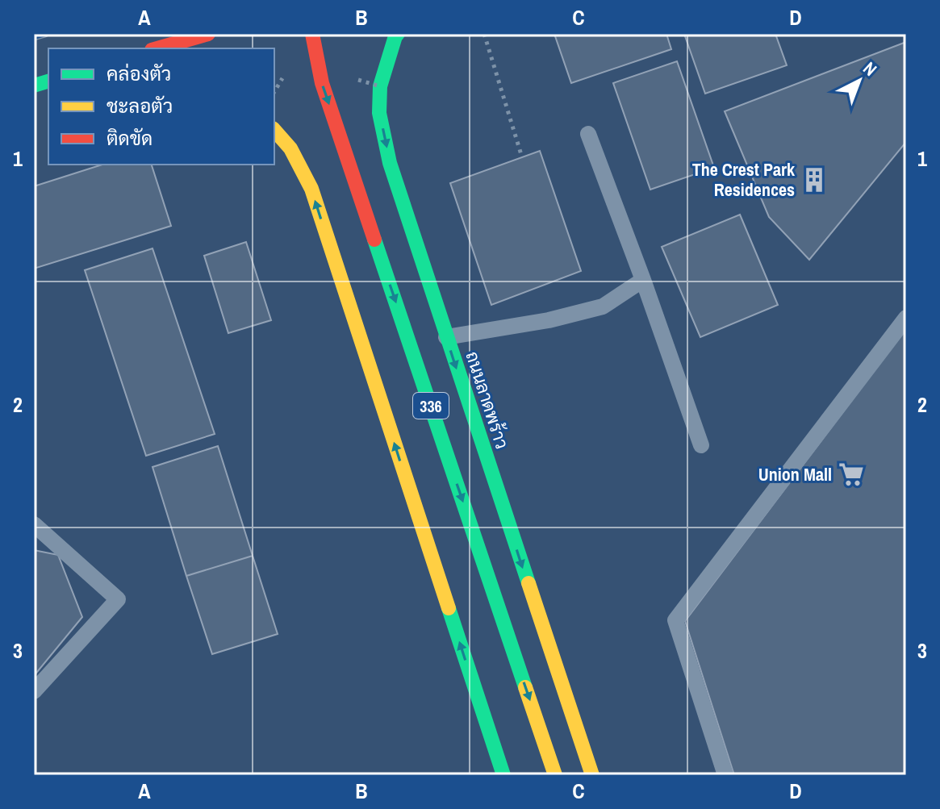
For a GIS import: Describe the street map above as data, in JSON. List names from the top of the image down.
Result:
{
  "streets": {
    "main road": ["ถนนลาดพร้าว", "336"]
  },
  "places": {
    "building": ["The Crest Park Residences"],
    "supermarket": ["Union Mall"]
  },
  "legend": ["คล่องตัว", "ชะลอตัว", "ติดขัด"],
  "north": "top right",
  "grid": {
    "columns": [
      "A",
      "B",
      "C",
      "D"
    ],
    "rows": ["1", "2", "3"]
  }
}
